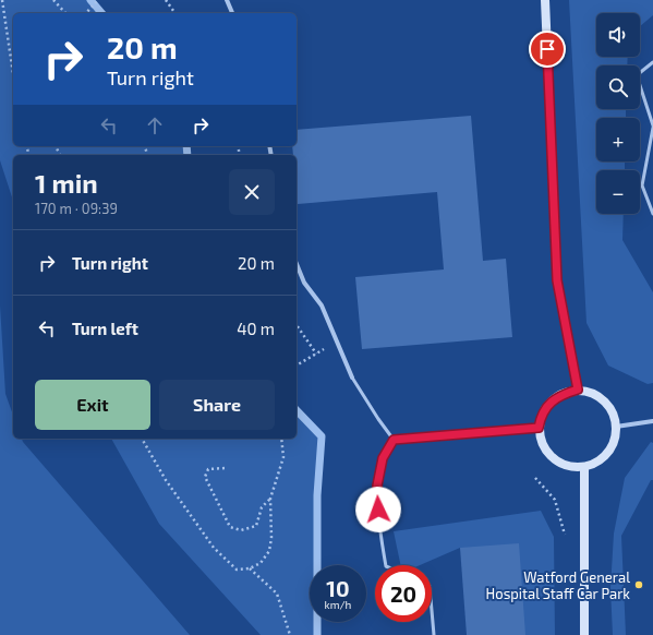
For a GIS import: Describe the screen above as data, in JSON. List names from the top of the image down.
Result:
{
  "places": ["Watford General Hospital Staff Car Park"],
  "page": {
    "map_buttons": ["+", "−"],
    "turn": ["20 m", "Turn right"],
    "heading": ["1 min", "170 m · 09:39"],
    "list": [
      {
        "name": "Turn right",
        "value": "20 m"
      },
      {
        "name": "Turn left",
        "value": "40 m"
      }
    ],
    "buttons": ["Exit", "Share"],
    "speed": "10 km/h",
    "limit": "20"
  }
}
